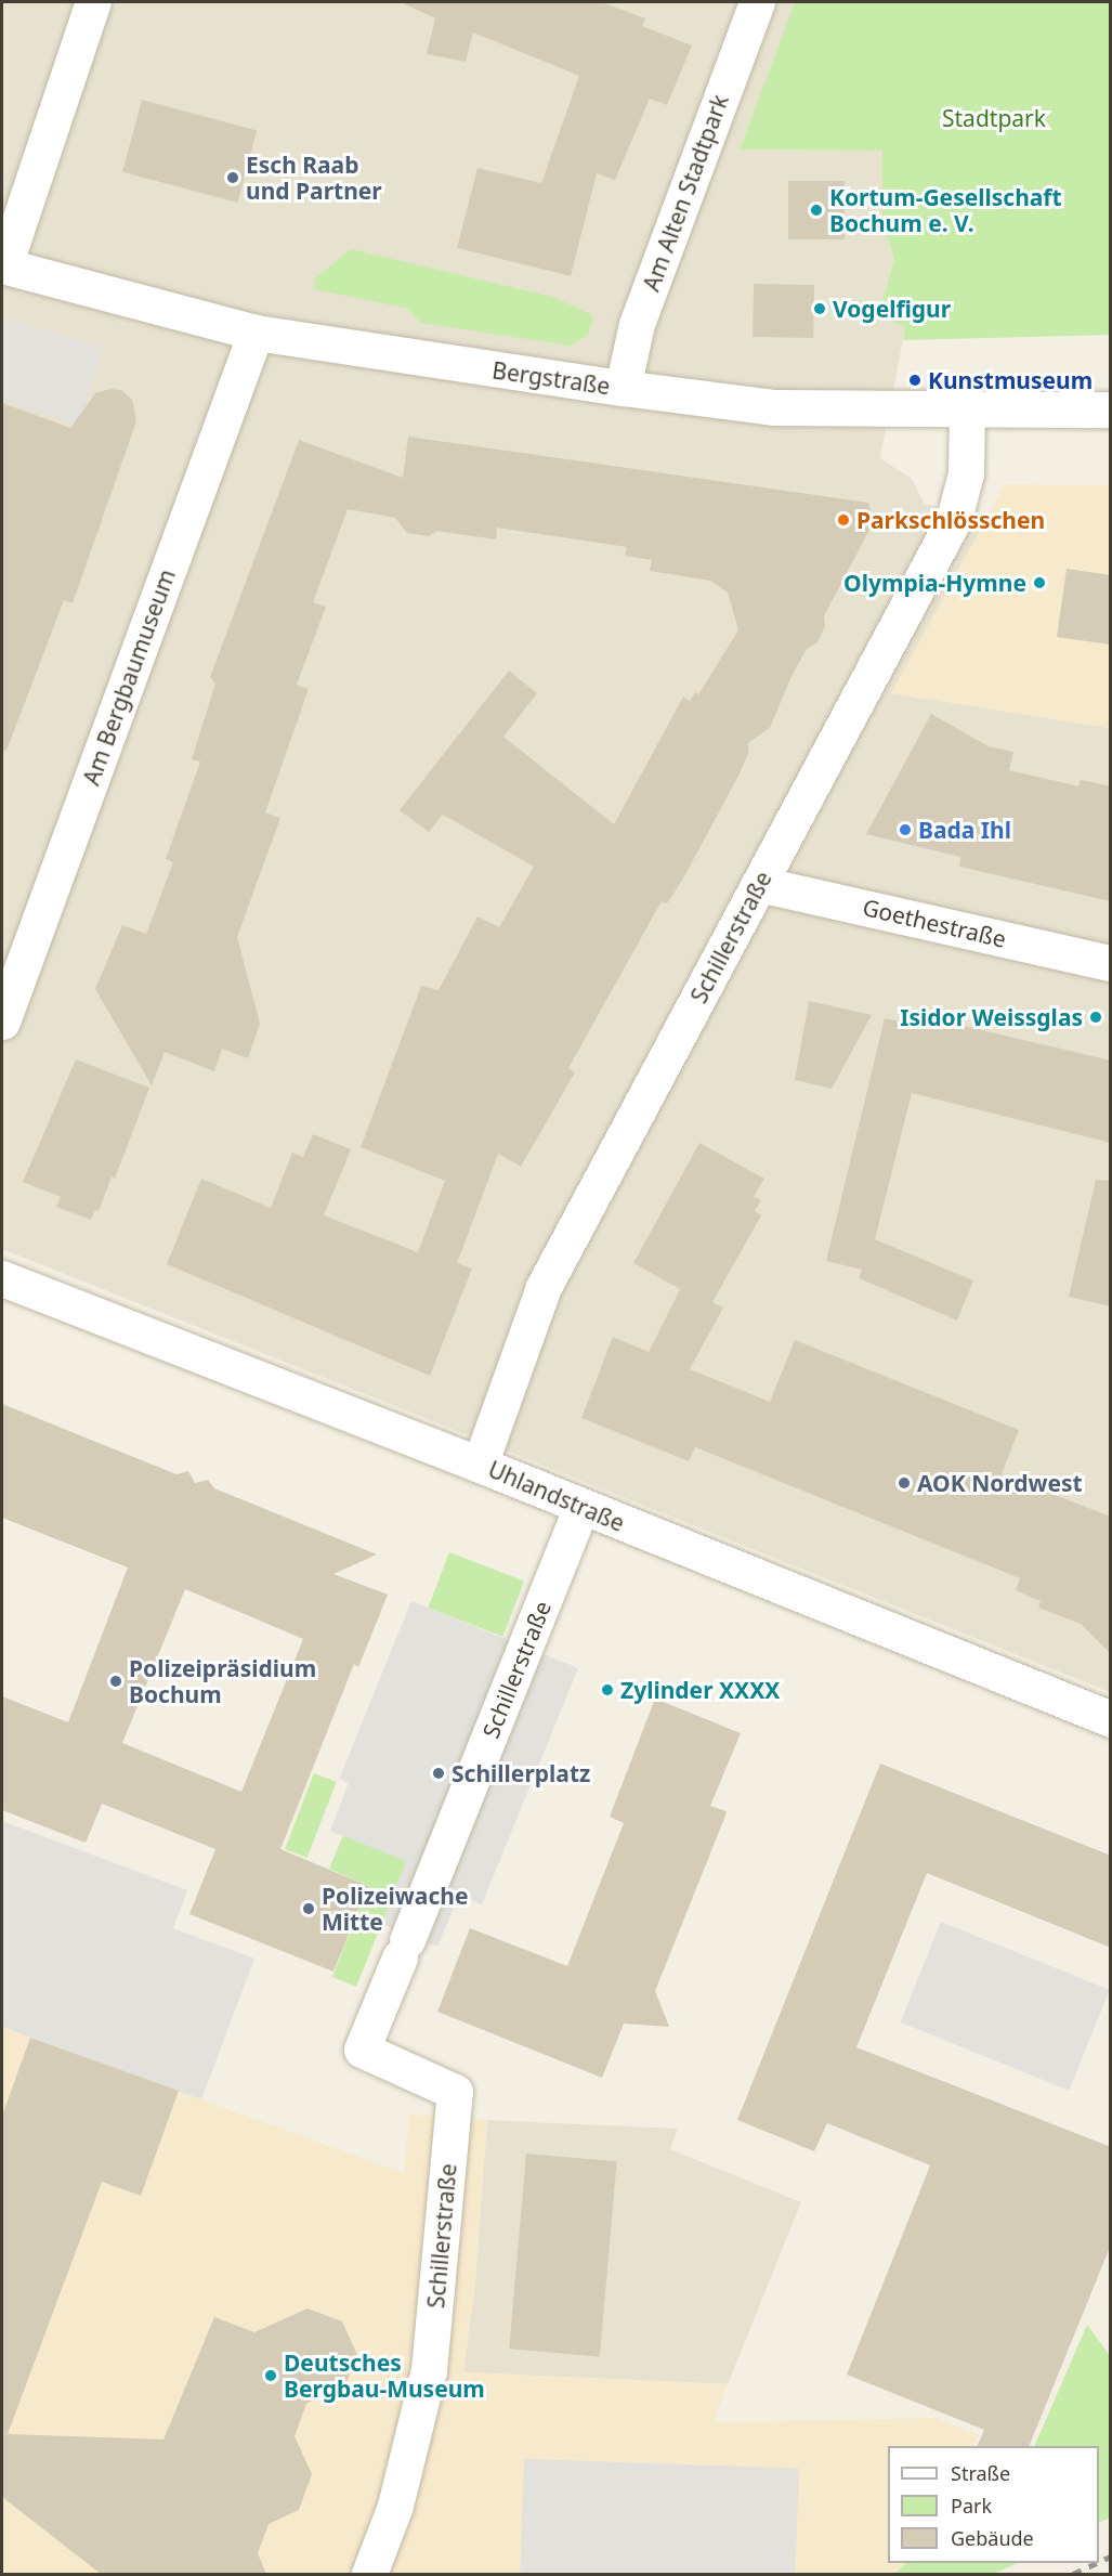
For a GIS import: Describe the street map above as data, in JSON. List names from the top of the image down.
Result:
{
  "streets": {
    "street": [
      "Am Alten Stadtpark",
      "Bergstraße",
      "Am Bergbaumuseum",
      "Goethestraße",
      "Schillerstraße",
      "Uhlandstraße"
    ]
  },
  "crossings": [
    ["Am Alten Stadtpark", "Bergstraße"],
    ["Bergstraße", "Am Bergbaumuseum"],
    ["Bergstraße", "Schillerstraße"],
    ["Goethestraße", "Schillerstraße"],
    ["Schillerstraße", "Uhlandstraße"]
  ],
  "parks": ["Stadtpark"],
  "places": [
    "Esch Raab und Partner",
    "Kortum-Gesellschaft Bochum e. V.",
    "Vogelfigur",
    "Kunstmuseum",
    "Parkschlösschen",
    "Olympia-Hymne",
    "Bada Ihl",
    "Isidor Weissglas",
    "AOK Nordwest",
    "Polizeipräsidium Bochum",
    "Zylinder XXXX",
    "Schillerplatz",
    "Polizeiwache Mitte",
    "Deutsches Bergbau-Museum"
  ],
  "legend": ["Straße", "Park", "Gebäude"]
}
